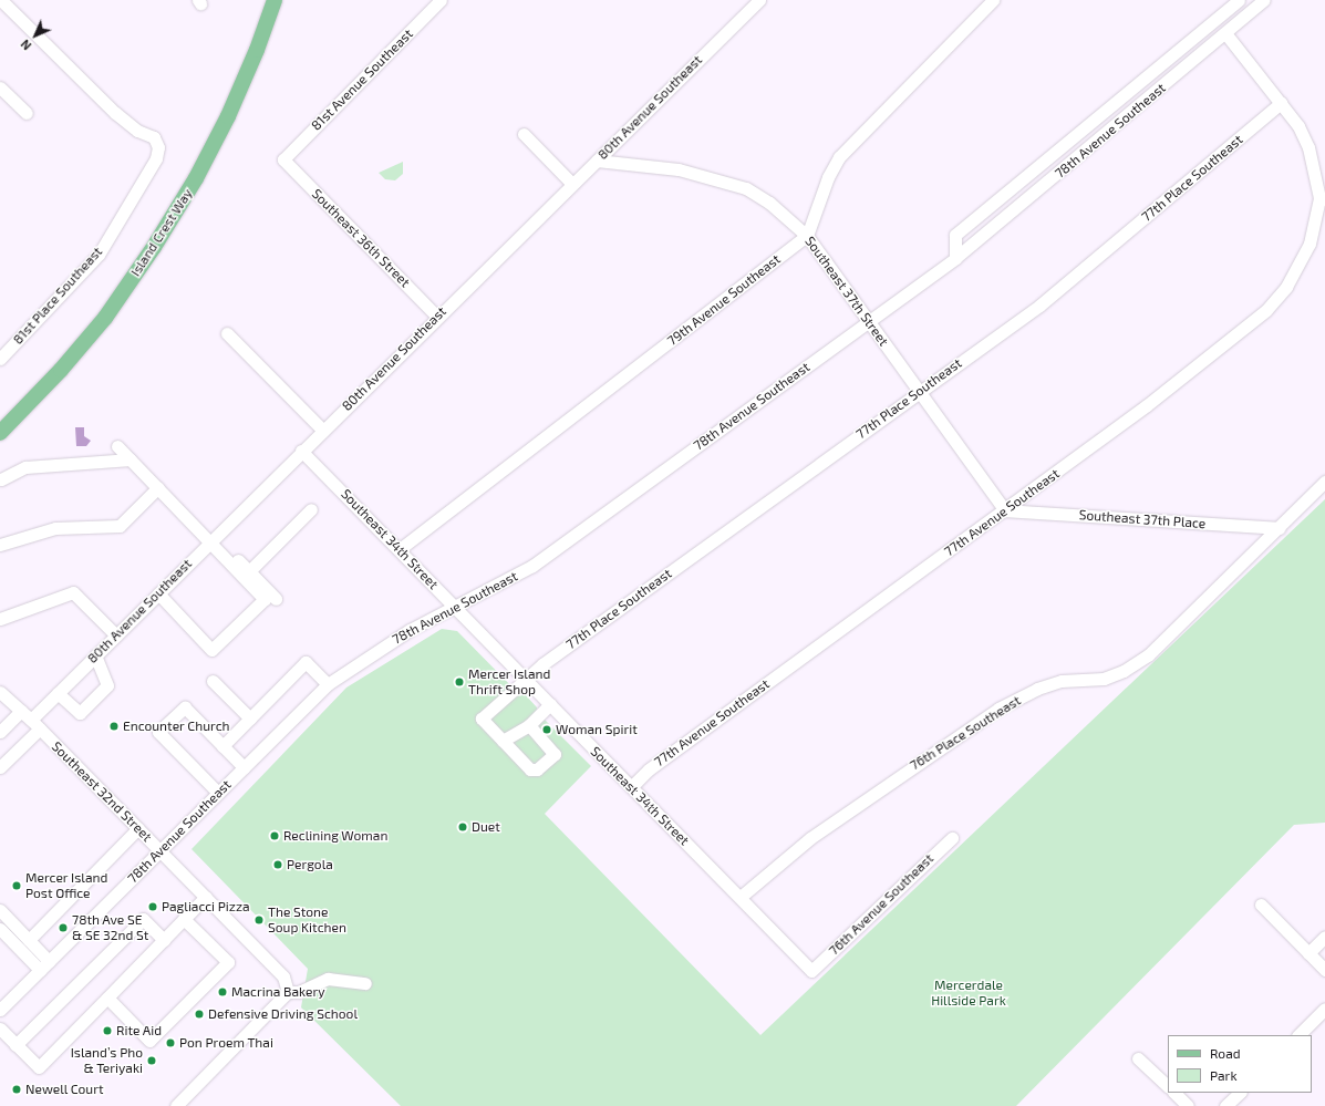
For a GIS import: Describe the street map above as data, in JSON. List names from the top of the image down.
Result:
{
  "streets": {
    "main road": ["Island Crest Way"],
    "street": [
      "81st Avenue Southeast",
      "80th Avenue Southeast",
      "78th Avenue Southeast",
      "77th Place Southeast",
      "Southeast 36th Street",
      "Southeast 37th Street",
      "81st Place Southeast",
      "79th Avenue Southeast",
      "77th Avenue Southeast",
      "Southeast 37th Place",
      "Southeast 34th Street",
      "76th Place Southeast",
      "Southeast 32nd Street",
      "76th Avenue Southeast"
    ]
  },
  "crossings": [
    ["81st Avenue Southeast", "Southeast 36th Street"],
    ["80th Avenue Southeast", "Southeast 36th Street"],
    ["80th Avenue Southeast", "Southeast 37th Street"],
    ["80th Avenue Southeast", "Southeast 34th Street"],
    ["80th Avenue Southeast", "Southeast 32nd Street"],
    ["78th Avenue Southeast", "Southeast 37th Street"],
    ["78th Avenue Southeast", "Southeast 34th Street"],
    ["78th Avenue Southeast", "Southeast 32nd Street"],
    ["77th Place Southeast", "Southeast 37th Street"],
    ["77th Place Southeast", "Southeast 34th Street"],
    ["Southeast 37th Street", "79th Avenue Southeast"],
    ["Southeast 37th Street", "77th Avenue Southeast"],
    ["Southeast 37th Street", "Southeast 37th Place"],
    ["79th Avenue Southeast", "Southeast 34th Street"],
    ["77th Avenue Southeast", "Southeast 37th Place"],
    ["77th Avenue Southeast", "Southeast 34th Street"],
    ["Southeast 37th Place", "76th Place Southeast"],
    ["Southeast 34th Street", "76th Place Southeast"],
    ["Southeast 34th Street", "76th Avenue Southeast"]
  ],
  "parks": ["Mercerdale Hillside Park"],
  "places": [
    "Mercer Island Thrift Shop",
    "Encounter Church",
    "Woman Spirit",
    "Duet",
    "Reclining Woman",
    "Pergola",
    "Mercer Island Post Office",
    "Pagliacci Pizza",
    "The Stone Soup Kitchen",
    "78th Ave SE & SE 32nd St",
    "Macrina Bakery",
    "Defensive Driving School",
    "Rite Aid",
    "Pon Proem Thai",
    "Island’s Pho & Teriyaki",
    "Newell Court"
  ],
  "legend": ["Road", "Park"],
  "north": "bottom left"
}
